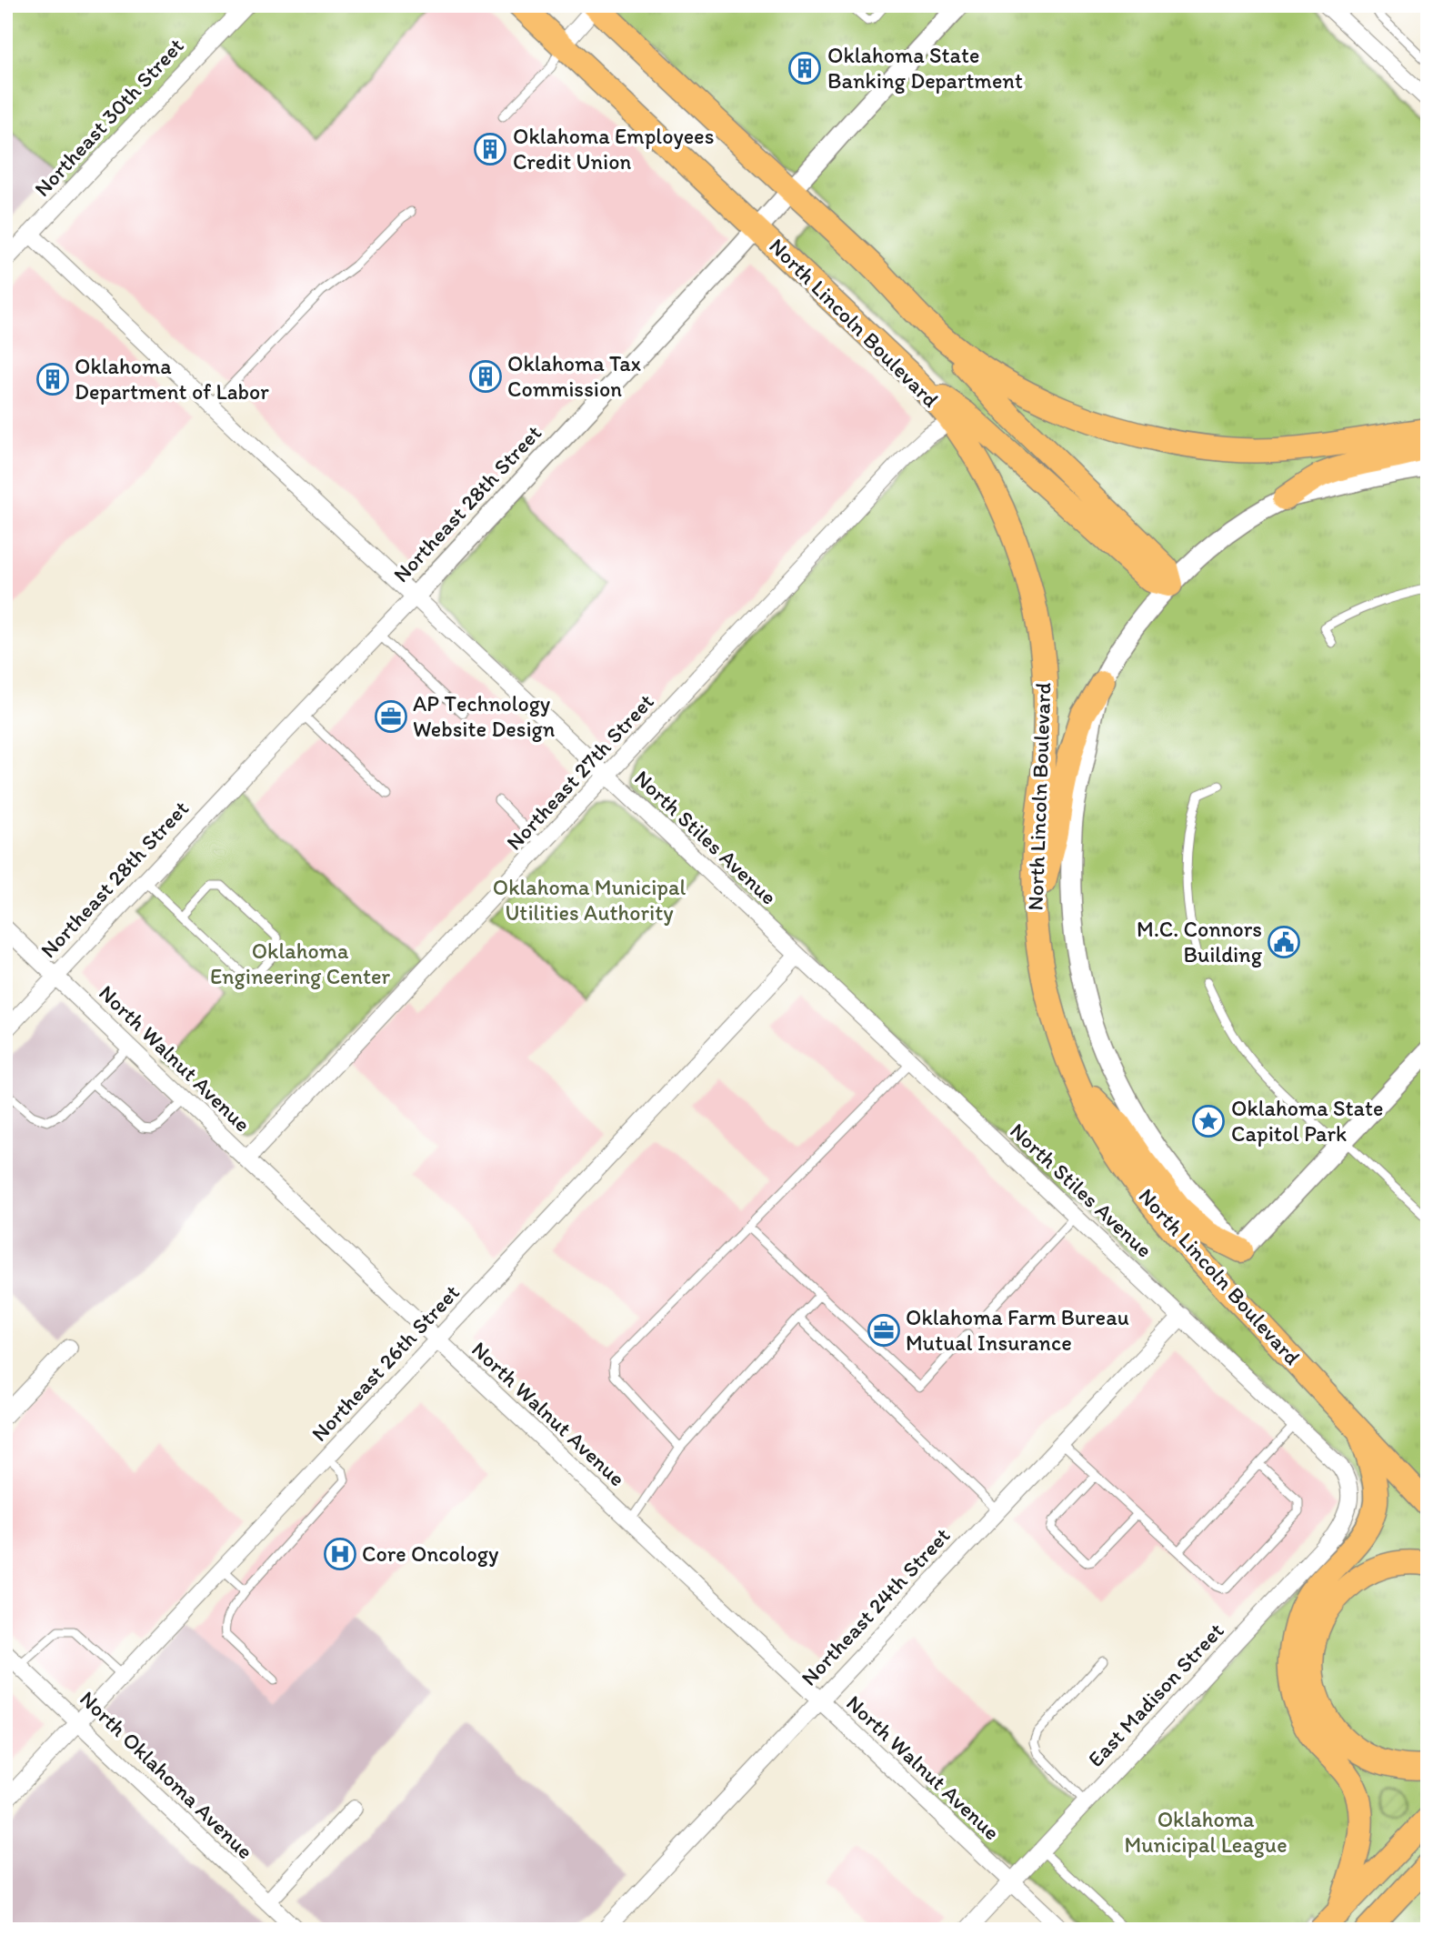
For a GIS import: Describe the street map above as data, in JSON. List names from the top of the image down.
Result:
{
  "streets": {
    "main road": ["North Lincoln Boulevard"],
    "street": [
      "Northeast 30th Street",
      "Northeast 28th Street",
      "Northeast 27th Street",
      "North Stiles Avenue",
      "North Walnut Avenue",
      "Northeast 26th Street",
      "Northeast 24th Street",
      "East Madison Street",
      "North Oklahoma Avenue"
    ]
  },
  "crossings": [
    ["Northeast 30th Street", "North Stiles Avenue"],
    ["North Lincoln Boulevard", "Northeast 28th Street"],
    ["North Lincoln Boulevard", "Northeast 27th Street"],
    ["Northeast 28th Street", "North Stiles Avenue"],
    ["Northeast 28th Street", "North Walnut Avenue"],
    ["Northeast 27th Street", "North Stiles Avenue"],
    ["Northeast 27th Street", "North Walnut Avenue"],
    ["North Stiles Avenue", "Northeast 26th Street"],
    ["North Stiles Avenue", "Northeast 24th Street"],
    ["North Stiles Avenue", "East Madison Street"],
    ["North Walnut Avenue", "Northeast 26th Street"],
    ["North Walnut Avenue", "Northeast 24th Street"],
    ["North Walnut Avenue", "East Madison Street"],
    ["Northeast 26th Street", "North Oklahoma Avenue"]
  ],
  "parks": ["Oklahoma Municipal Utilities Authority", "Oklahoma Engineering Center", "Oklahoma Municipal League"],
  "places": {
    "building": [
      "Oklahoma State Banking Department",
      "Oklahoma Employees Credit Union",
      "Oklahoma Tax Commission",
      "Oklahoma Department of Labor"
    ],
    "office": ["AP Technology Website Design", "Oklahoma Farm Bureau Mutual Insurance"],
    "public building": ["M.C. Connors Building"],
    "place": ["Oklahoma State Capitol Park"],
    "hospital": ["Core Oncology"]
  }
}
